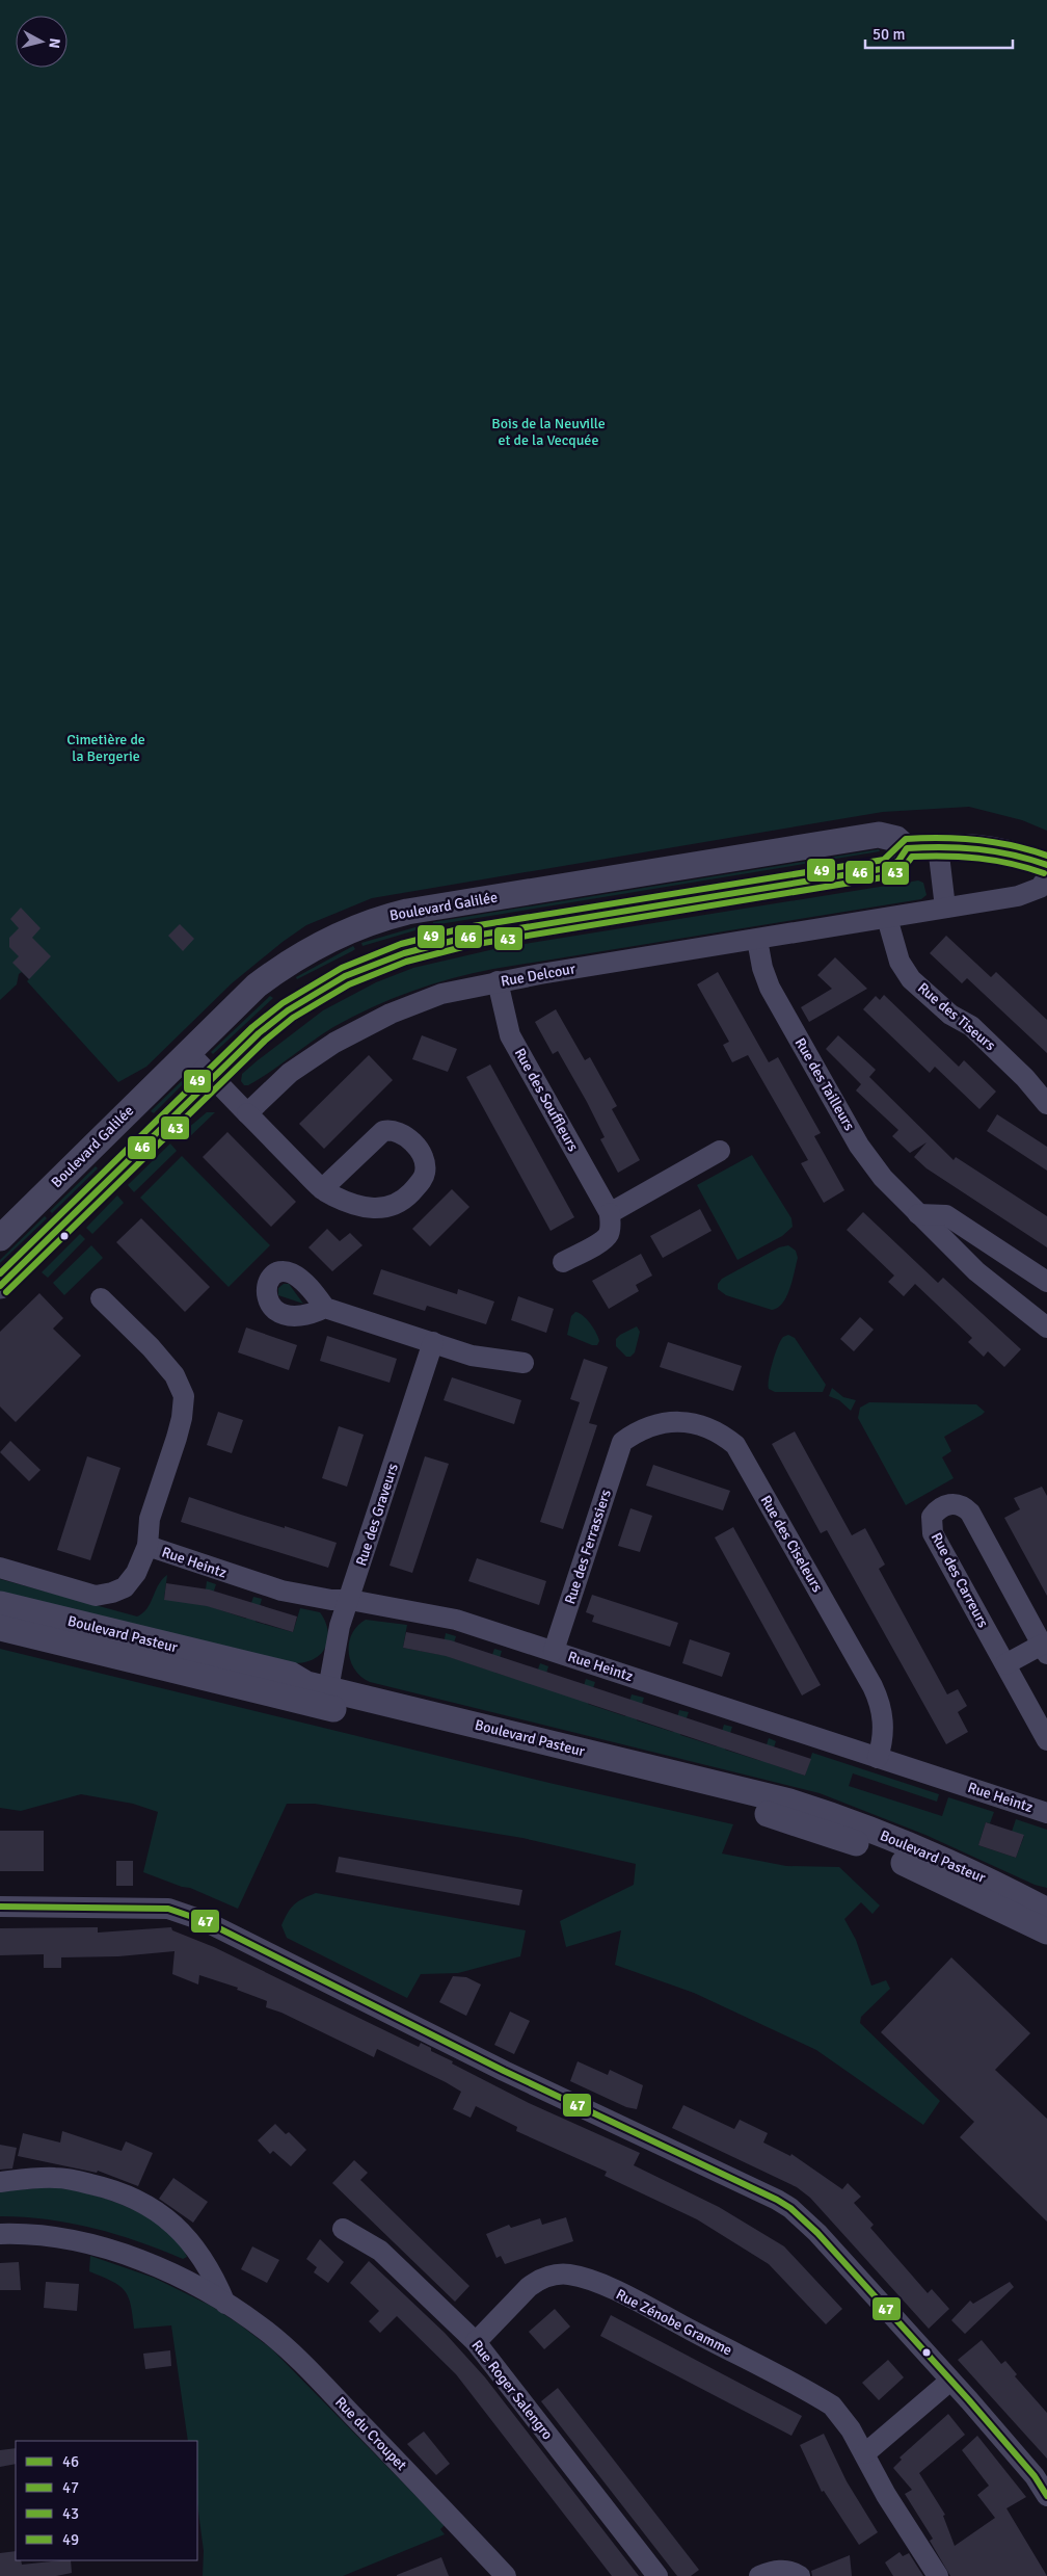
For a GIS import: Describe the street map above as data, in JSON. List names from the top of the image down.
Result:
{
  "streets": {
    "street": [
      "Boulevard Galilée",
      "Rue Delcour",
      "Rue des Tiseurs",
      "Rue des Tailleurs",
      "Rue des Souffleurs",
      "Rue des Graveurs",
      "Rue des Ciseleurs",
      "Rue des Ferrassiers",
      "Rue Heintz",
      "Rue des Carreurs",
      "Boulevard Pasteur",
      "Rue Zénobe Gramme",
      "Rue Roger Salengro",
      "Rue du Croupet"
    ]
  },
  "crossings": [
    ["Rue Delcour", "Rue des Tiseurs"],
    ["Rue Delcour", "Rue des Tailleurs"],
    ["Rue Delcour", "Rue des Souffleurs"],
    ["Rue des Graveurs", "Rue Heintz"],
    ["Rue des Graveurs", "Boulevard Pasteur"],
    ["Rue des Ciseleurs", "Rue des Ferrassiers"],
    ["Rue des Ciseleurs", "Rue Heintz"],
    ["Rue des Ferrassiers", "Rue Heintz"],
    ["Rue Zénobe Gramme", "Rue Roger Salengro"]
  ],
  "parks": ["Bois de la Neuville et de la Vecquée", "Cimetière de la Bergerie"],
  "lines": [
    "transit line 49",
    "transit line 46",
    "transit line 43",
    "transit line 47"
  ],
  "legend": [
    "46",
    "47",
    "43",
    "49"
  ],
  "scale_bar": "50 m",
  "north": "right"
}
